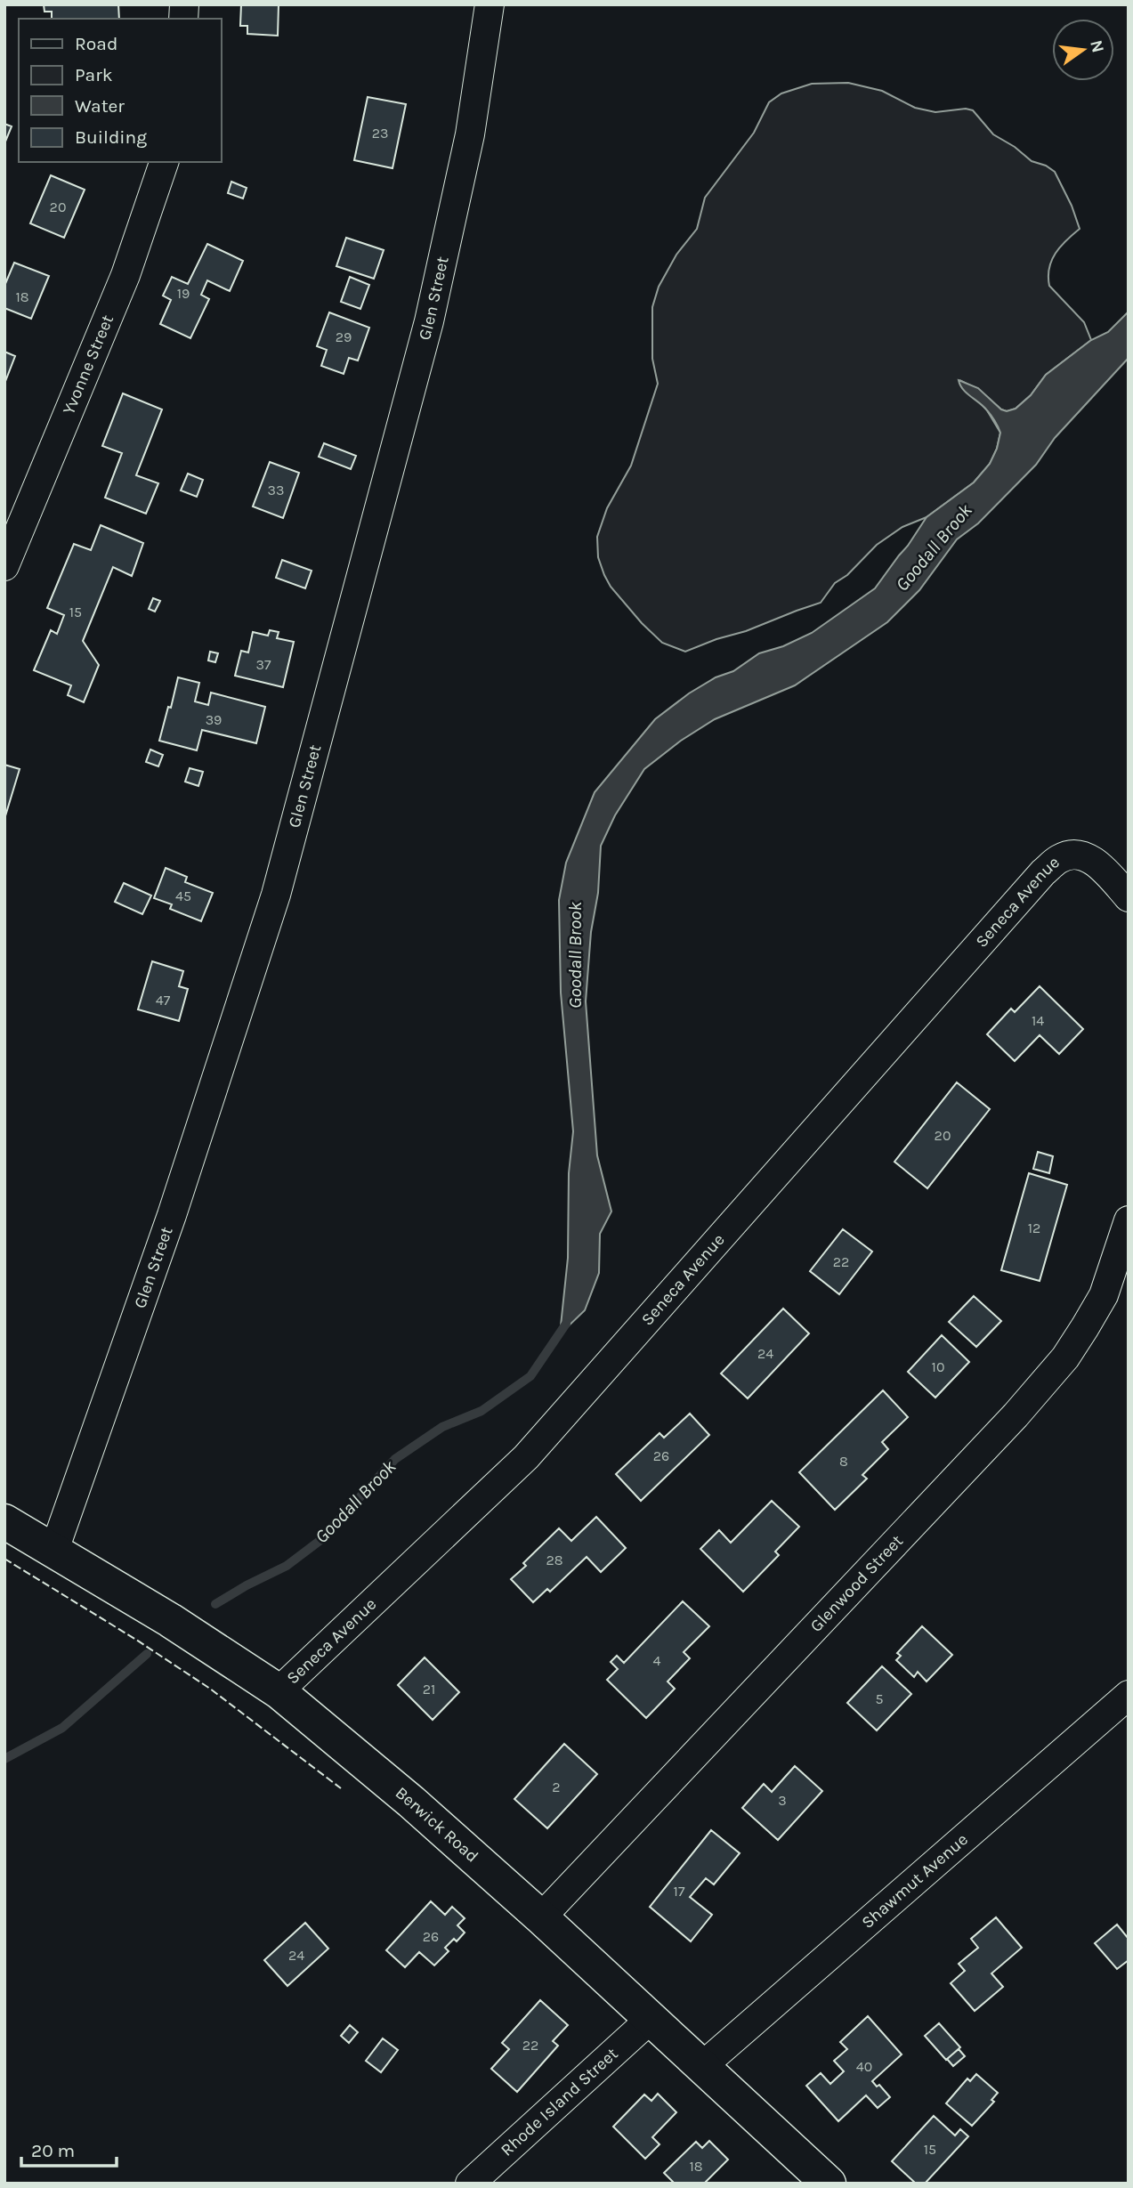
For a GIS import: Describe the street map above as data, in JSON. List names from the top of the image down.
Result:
{
  "streets": {
    "street": [
      "Glen Street",
      "Yvonne Street",
      "Seneca Avenue",
      "Glenwood Street",
      "Berwick Road",
      "Shawmut Avenue",
      "Rhode Island Street"
    ]
  },
  "crossings": [
    ["Glen Street", "Berwick Road"],
    ["Seneca Avenue", "Berwick Road"],
    ["Glenwood Street", "Berwick Road"],
    ["Berwick Road", "Shawmut Avenue"],
    ["Berwick Road", "Rhode Island Street"]
  ],
  "water": ["Goodall Brook"],
  "house_numbers": [
    "23",
    "20",
    "19",
    "18",
    "29",
    "33",
    "15",
    "37",
    "39",
    "45",
    "47",
    "14",
    "20",
    "12",
    "22",
    "24",
    "10",
    "26",
    "8",
    "28",
    "4",
    "21",
    "5",
    "2",
    "3",
    "17",
    "26",
    "24",
    "22",
    "40",
    "15",
    "18"
  ],
  "legend": [
    "Road",
    "Park",
    "Water",
    "Building"
  ],
  "scale_bar": "20 m",
  "north": "right"
}
